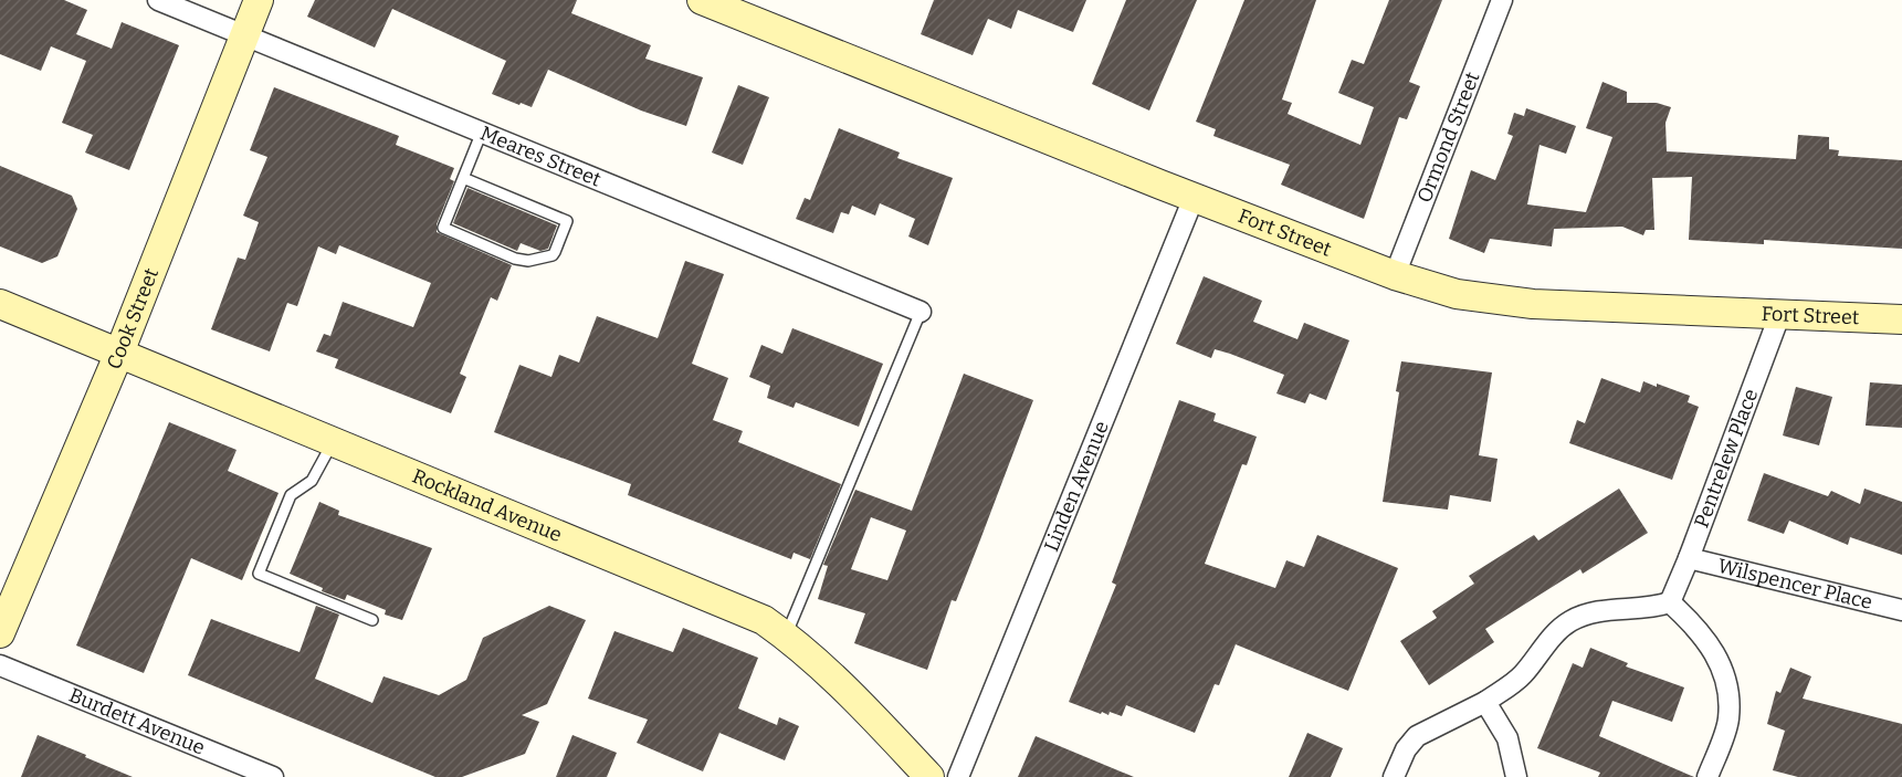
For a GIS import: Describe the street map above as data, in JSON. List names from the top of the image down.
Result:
{
  "streets": {
    "main road": ["Fort Street", "Cook Street", "Rockland Avenue"],
    "street": [
      "Ormond Street",
      "Meares Street",
      "Pentrelew Place",
      "Linden Avenue",
      "Wilspencer Place",
      "Burdett Avenue"
    ]
  },
  "crossings": [
    ["Ormond Street", "Fort Street"],
    ["Meares Street", "Cook Street"],
    ["Fort Street", "Pentrelew Place"],
    ["Fort Street", "Linden Avenue"],
    ["Cook Street", "Rockland Avenue"],
    ["Pentrelew Place", "Wilspencer Place"]
  ]
}
